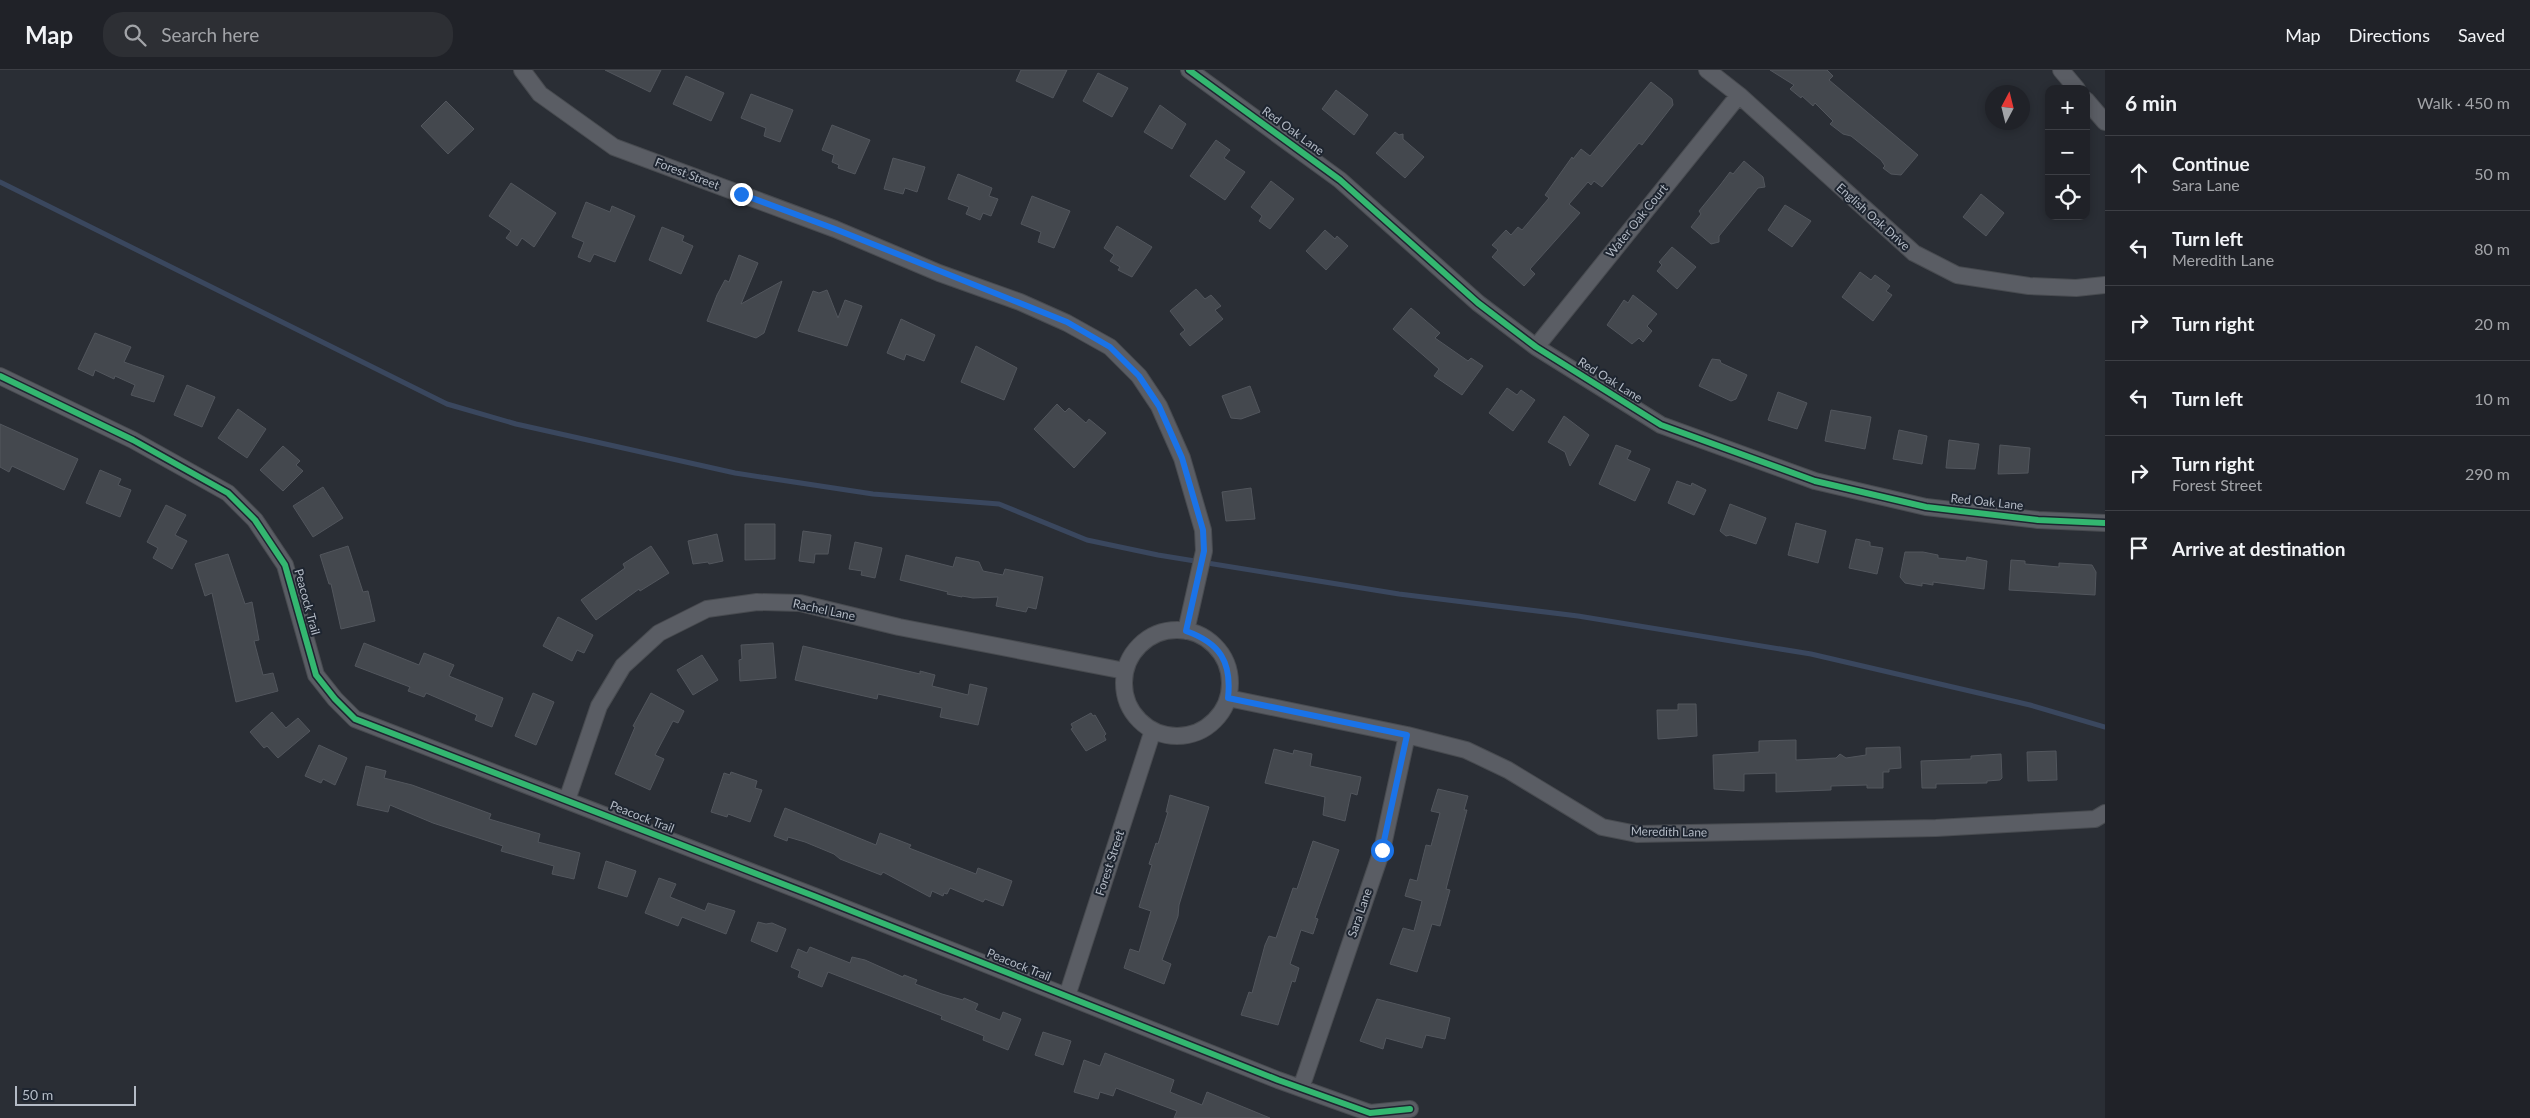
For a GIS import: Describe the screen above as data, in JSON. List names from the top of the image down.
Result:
{
  "streets": {
    "street": [
      "Red Oak Lane",
      "Forest Street",
      "English Oak Drive",
      "Water Oak Court",
      "Peacock Trail",
      "Rachel Lane",
      "Meredith Lane",
      "Sara Lane"
    ]
  },
  "crossings": [
    ["Red Oak Lane", "Water Oak Court"],
    ["Forest Street", "Peacock Trail"],
    ["Forest Street", "Rachel Lane"],
    ["Forest Street", "Meredith Lane"],
    ["English Oak Drive", "Water Oak Court"],
    ["Peacock Trail", "Rachel Lane"],
    ["Peacock Trail", "Sara Lane"],
    ["Rachel Lane", "Meredith Lane"],
    ["Meredith Lane", "Sara Lane"]
  ],
  "scale_bar": "50 m",
  "north": "top",
  "page": {
    "header": "Map",
    "search": "Search here",
    "nav": ["Map", "Directions", "Saved"],
    "heading": ["6 min", "Walk · 450 m"],
    "map_buttons": ["+", "−"],
    "list": [
      ["Continue", "Sara Lane", "50 m"],
      ["Turn left", "Meredith Lane", "80 m"],
      ["Turn right", "20 m"],
      ["Turn left", "10 m"],
      ["Turn right", "Forest Street", "290 m"],
      "Arrive at destination"
    ],
    "scale": "50 m"
  }
}
